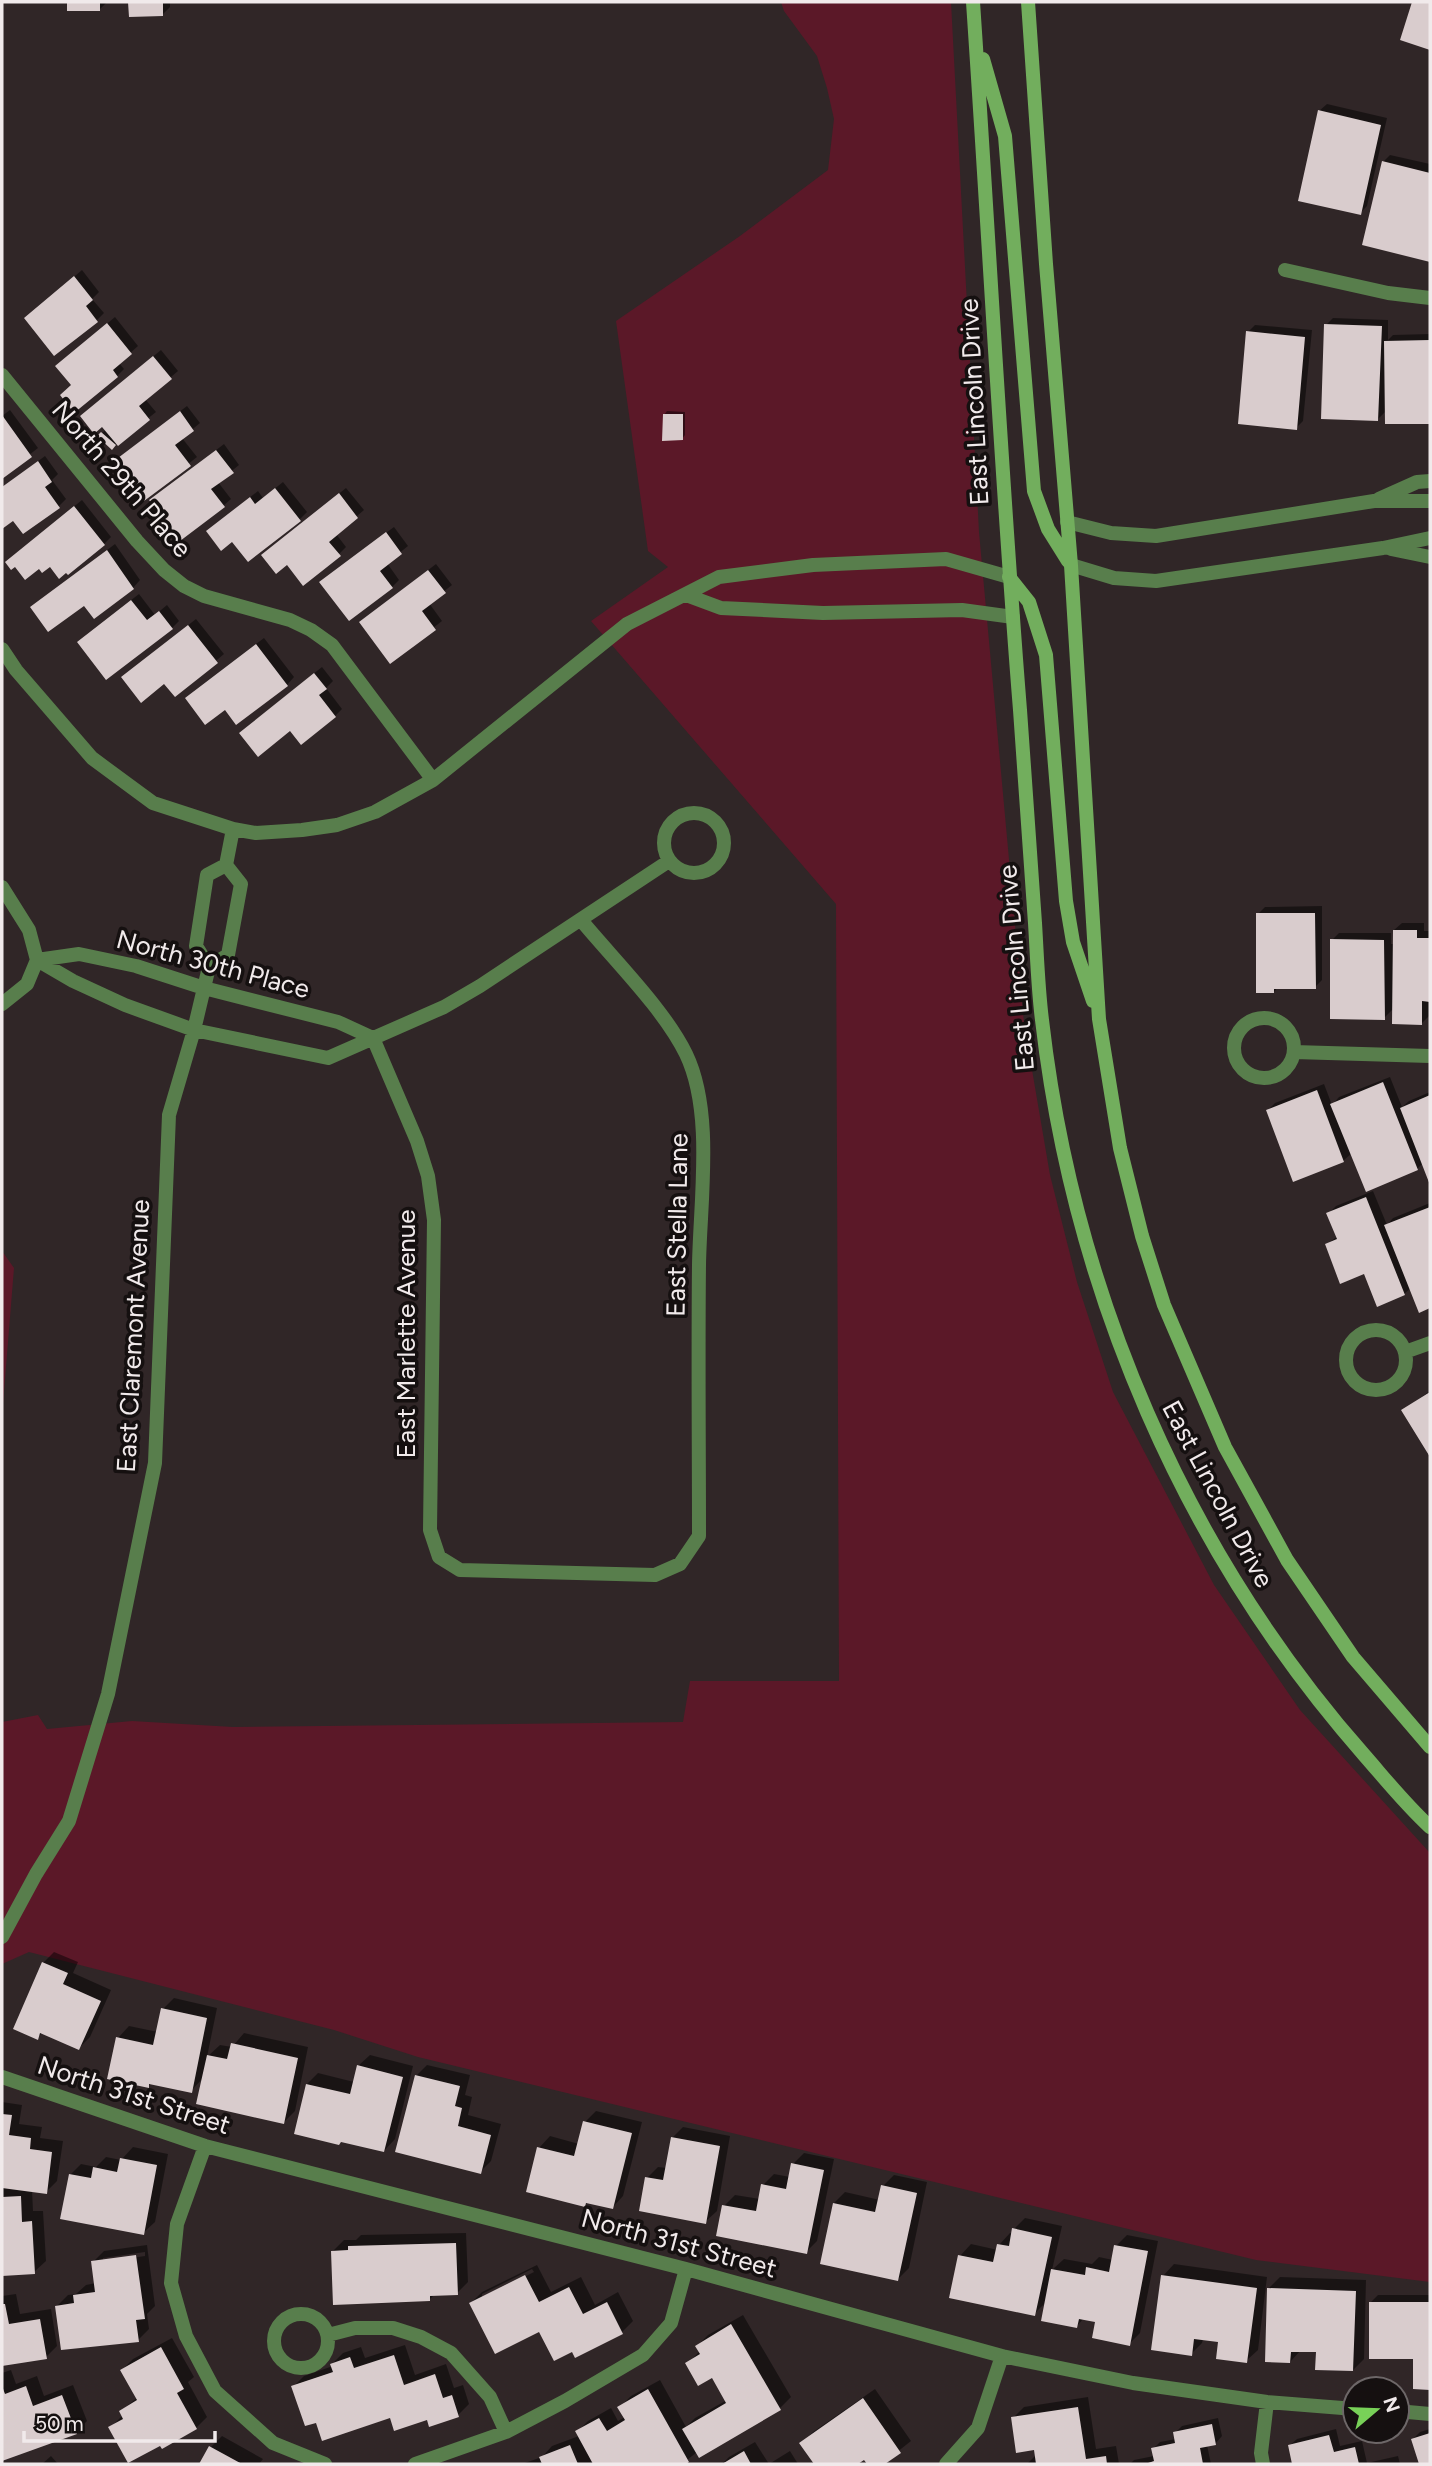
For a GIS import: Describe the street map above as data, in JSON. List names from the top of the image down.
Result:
{
  "streets": {
    "main road": ["East Lincoln Drive"],
    "street": [
      "North 29th Place",
      "North 30th Place",
      "East Stella Lane",
      "East Marlette Avenue",
      "East Claremont Avenue",
      "North 31st Street"
    ]
  },
  "crossings": [
    ["North 30th Place", "East Marlette Avenue"],
    ["North 30th Place", "East Claremont Avenue"],
    ["East Stella Lane", "East Marlette Avenue"]
  ],
  "scale_bar": "50 m",
  "north": "right"
}
